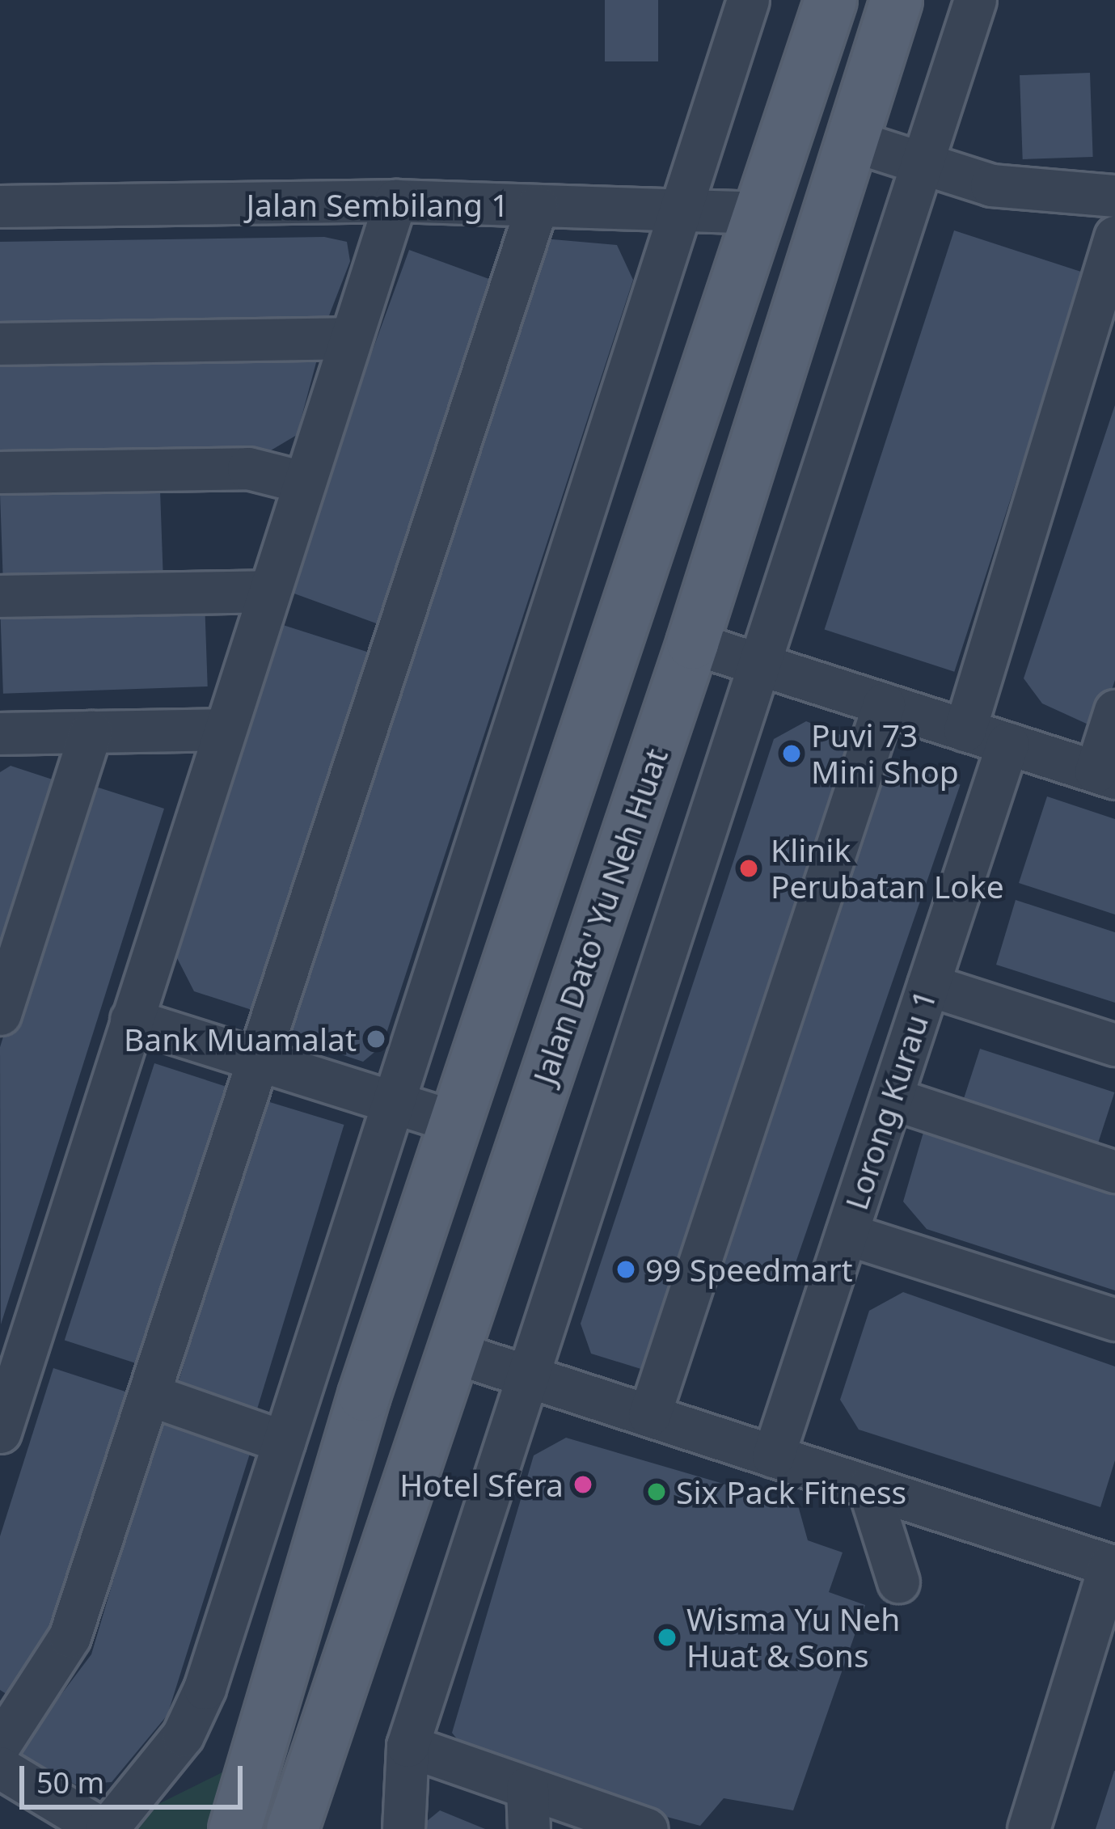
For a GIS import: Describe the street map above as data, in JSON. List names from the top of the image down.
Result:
{
  "streets": {
    "main road": ["Jalan Dato' Yu Neh Huat"],
    "street": ["Jalan Sembilang 1", "Lorong Kurau 1"]
  },
  "places": [
    "Puvi 73 Mini Shop",
    "Klinik Perubatan Loke",
    "Bank Muamalat",
    "99 Speedmart",
    "Hotel Sfera",
    "Six Pack Fitness",
    "Wisma Yu Neh Huat & Sons"
  ],
  "scale_bar": "50 m"
}
